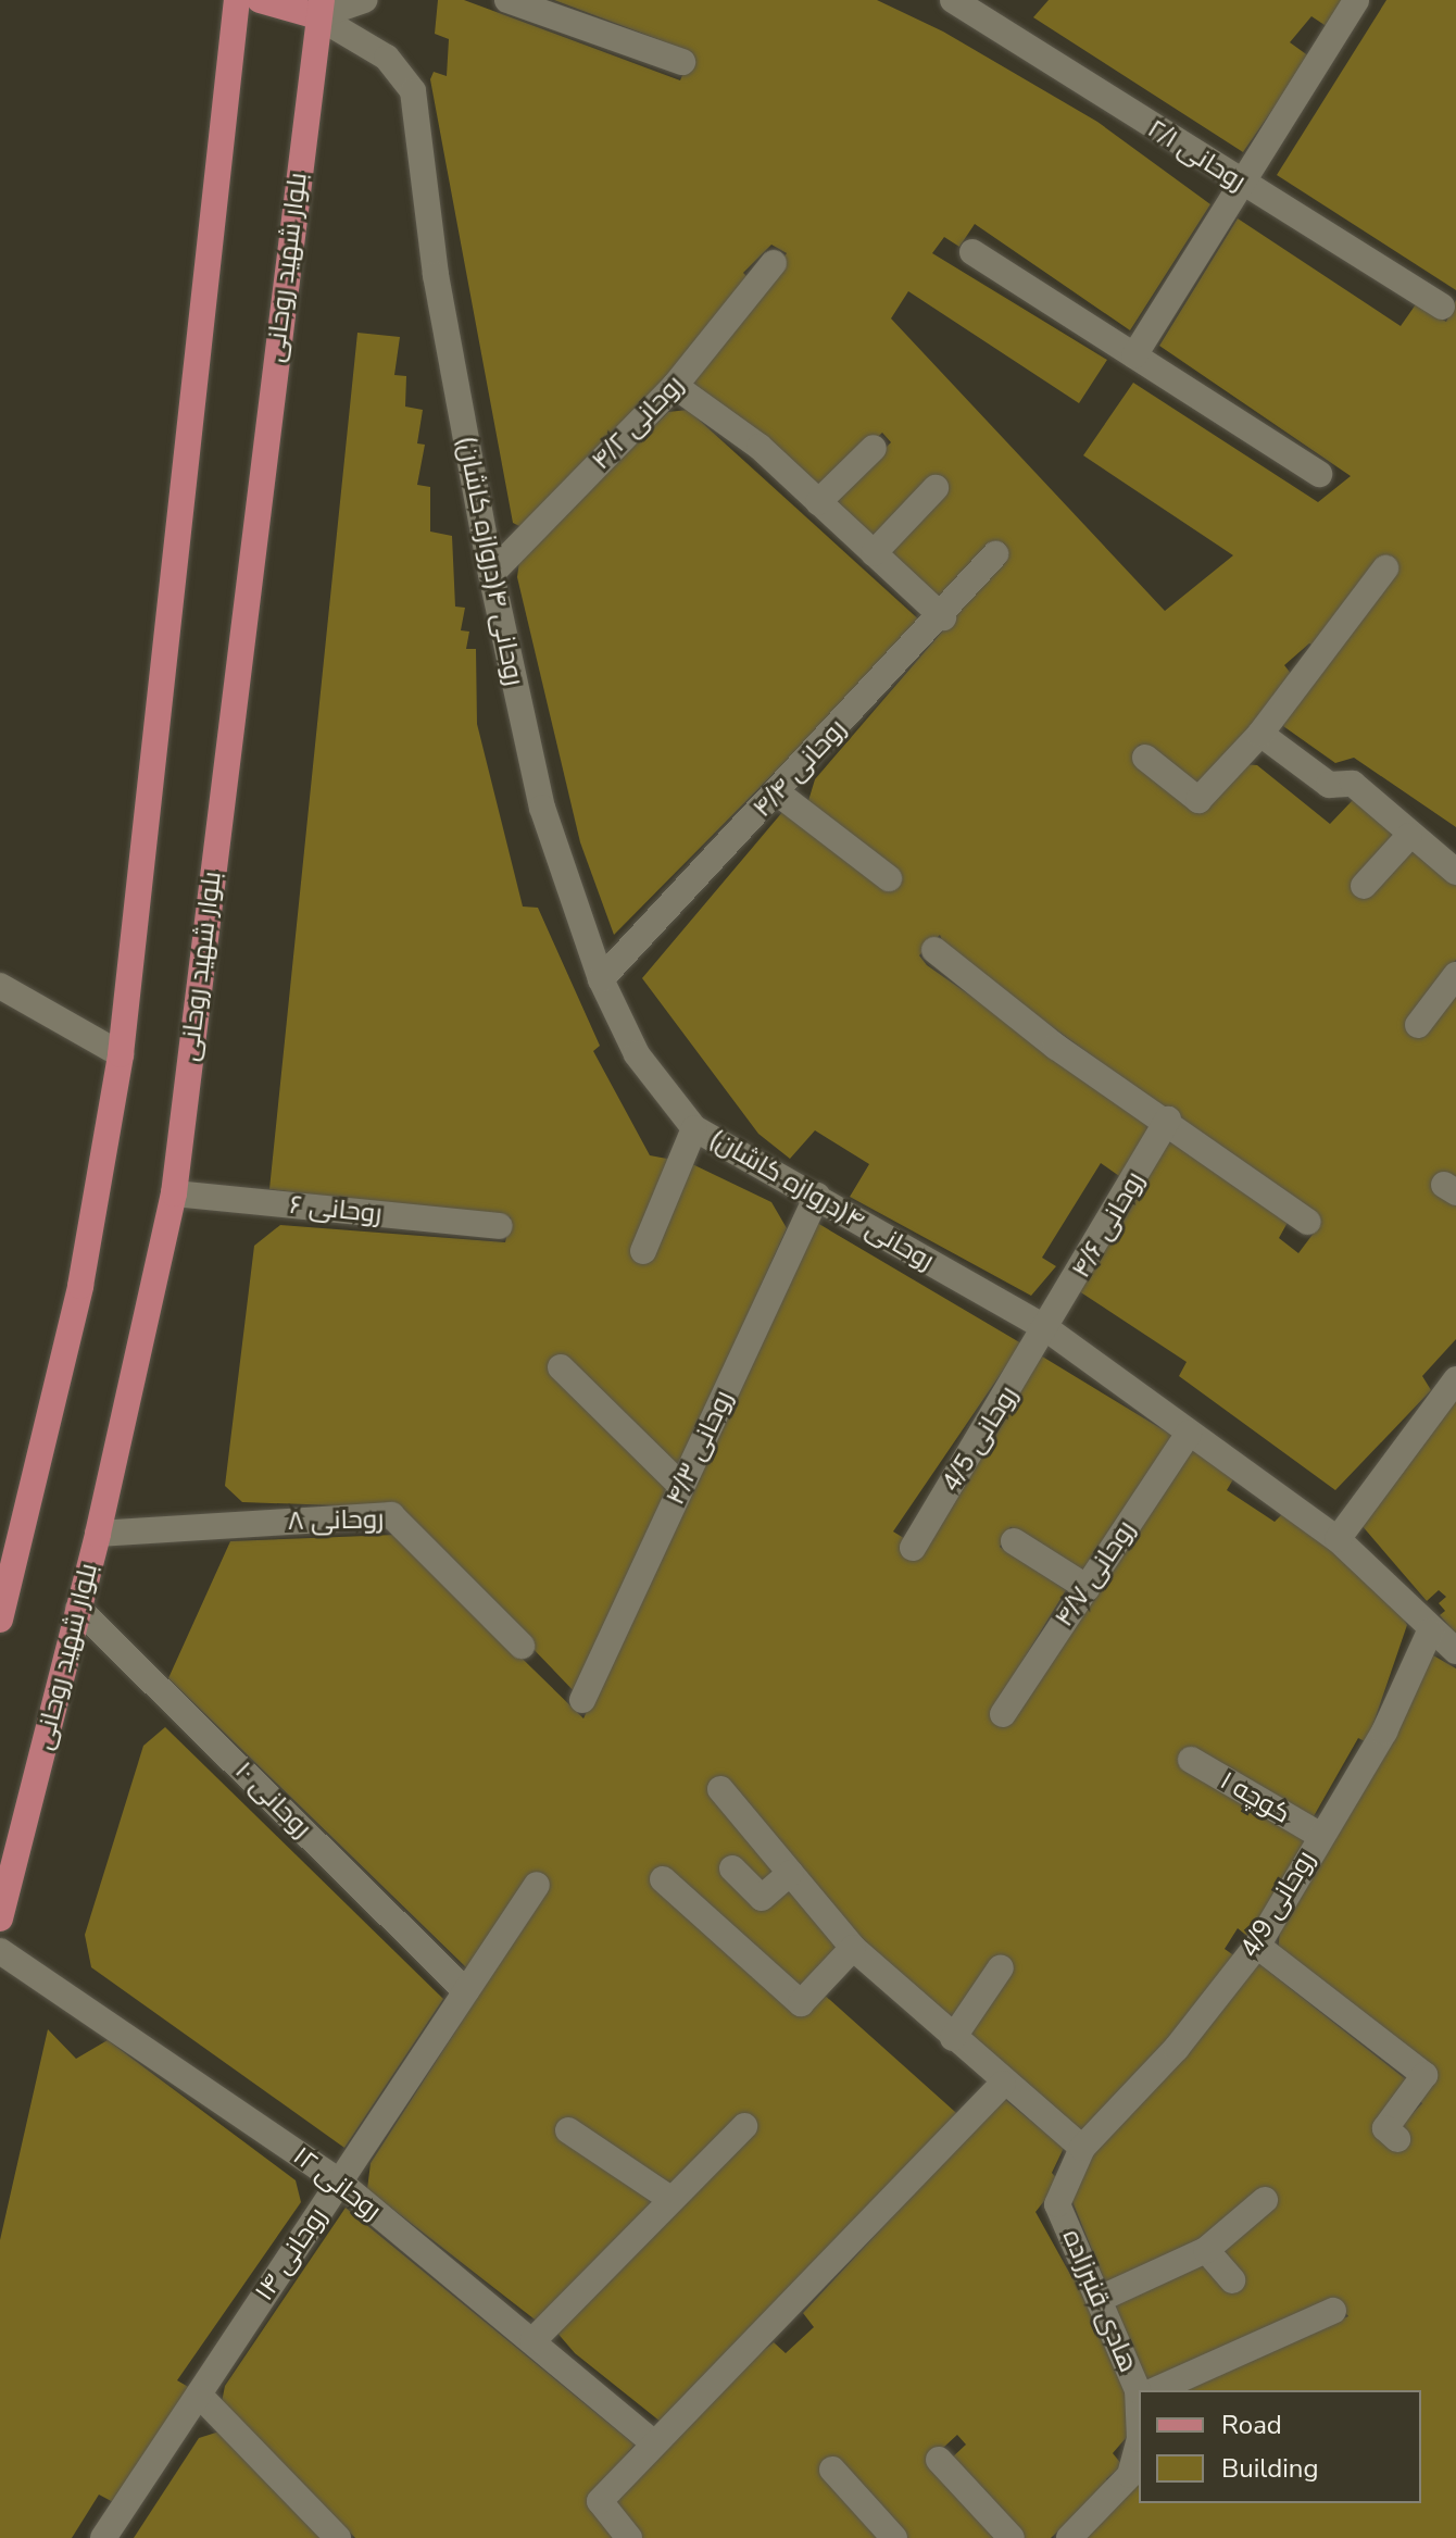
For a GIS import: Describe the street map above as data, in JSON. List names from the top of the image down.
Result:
{
  "streets": {
    "main road": ["بلوار شهید روحانی"],
    "street": [
      "روحانی ۲/۱",
      "روحانی ۴/۲",
      "روحانی ۴(دروازه کاشان)",
      "روحانی ۴/۴",
      "روحانی ۶",
      "روحانی ۴/۶",
      "روحانی 4/5",
      "روحانی ۴/۳",
      "روحانی ۸",
      "روحانی ۴/۷",
      "کوچه ۱",
      "روحانی ۱۰",
      "روحانی 4/9",
      "روحانی ۱۲",
      "روحانی ۱۴",
      "هادی قنبرزاده"
    ]
  },
  "crossings": [
    ["بلوار شهید روحانی", "روحانی ۴(دروازه کاشان)"],
    ["بلوار شهید روحانی", "روحانی ۶"],
    ["بلوار شهید روحانی", "روحانی ۸"],
    ["بلوار شهید روحانی", "روحانی ۱۰"],
    ["روحانی ۴/۲", "روحانی ۴(دروازه کاشان)"],
    ["روحانی ۴(دروازه کاشان)", "روحانی ۴/۴"],
    ["روحانی ۴(دروازه کاشان)", "روحانی ۴/۶"],
    ["روحانی ۴(دروازه کاشان)", "روحانی 4/5"],
    ["روحانی ۴(دروازه کاشان)", "روحانی ۴/۳"],
    ["روحانی ۴(دروازه کاشان)", "روحانی ۴/۷"],
    ["روحانی ۴(دروازه کاشان)", "روحانی 4/9"],
    ["روحانی ۴/۶", "روحانی 4/5"],
    ["کوچه ۱", "روحانی 4/9"],
    ["روحانی ۱۰", "روحانی ۱۴"],
    ["روحانی 4/9", "هادی قنبرزاده"],
    ["روحانی ۱۲", "روحانی ۱۴"]
  ],
  "legend": ["Road", "Building"]
}
